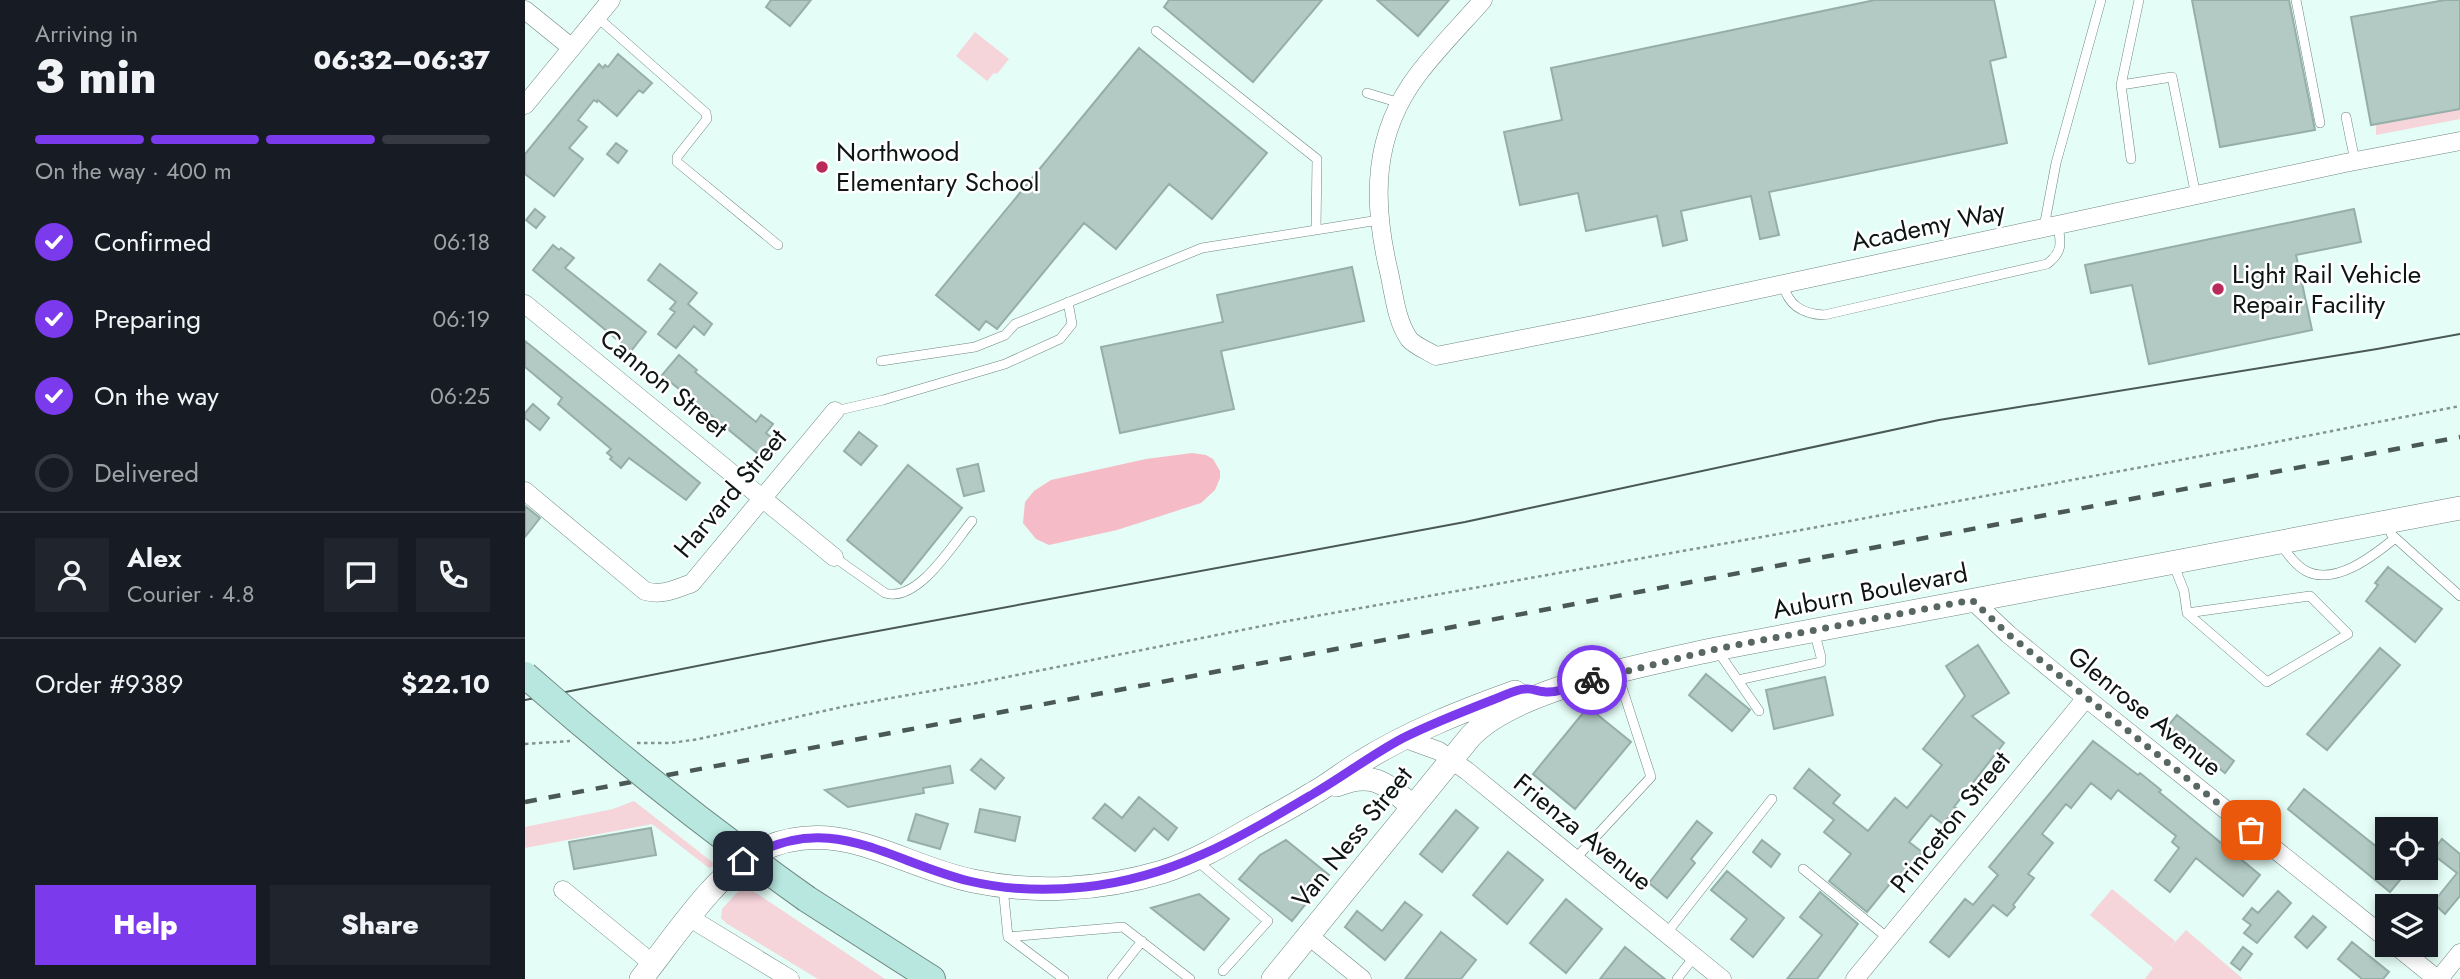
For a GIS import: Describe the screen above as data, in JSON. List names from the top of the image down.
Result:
{
  "streets": {
    "street": [
      "Academy Way",
      "Cannon Street",
      "Harvard Street",
      "Auburn Boulevard",
      "Glenrose Avenue",
      "Princeton Street",
      "Frienza Avenue",
      "Van Ness Street"
    ]
  },
  "crossings": [
    ["Cannon Street", "Harvard Street"],
    ["Auburn Boulevard", "Glenrose Avenue"],
    ["Auburn Boulevard", "Frienza Avenue"],
    ["Auburn Boulevard", "Van Ness Street"],
    ["Glenrose Avenue", "Princeton Street"],
    ["Frienza Avenue", "Van Ness Street"]
  ],
  "places": ["Northwood Elementary School", "Light Rail Vehicle Repair Facility"],
  "page": {
    "heading": ["3 min", "Arriving in", "06:32–06:37"],
    "panel": [
      "Alex",
      "Courier · 4.8",
      "Order #9389",
      "$22.10"
    ],
    "bar": "On the way · 400 m",
    "list": [
      ["Confirmed", "06:18"],
      ["Preparing", "06:19"],
      ["On the way", "06:25"],
      "Delivered"
    ],
    "buttons": ["Help", "Share"]
  }
}
